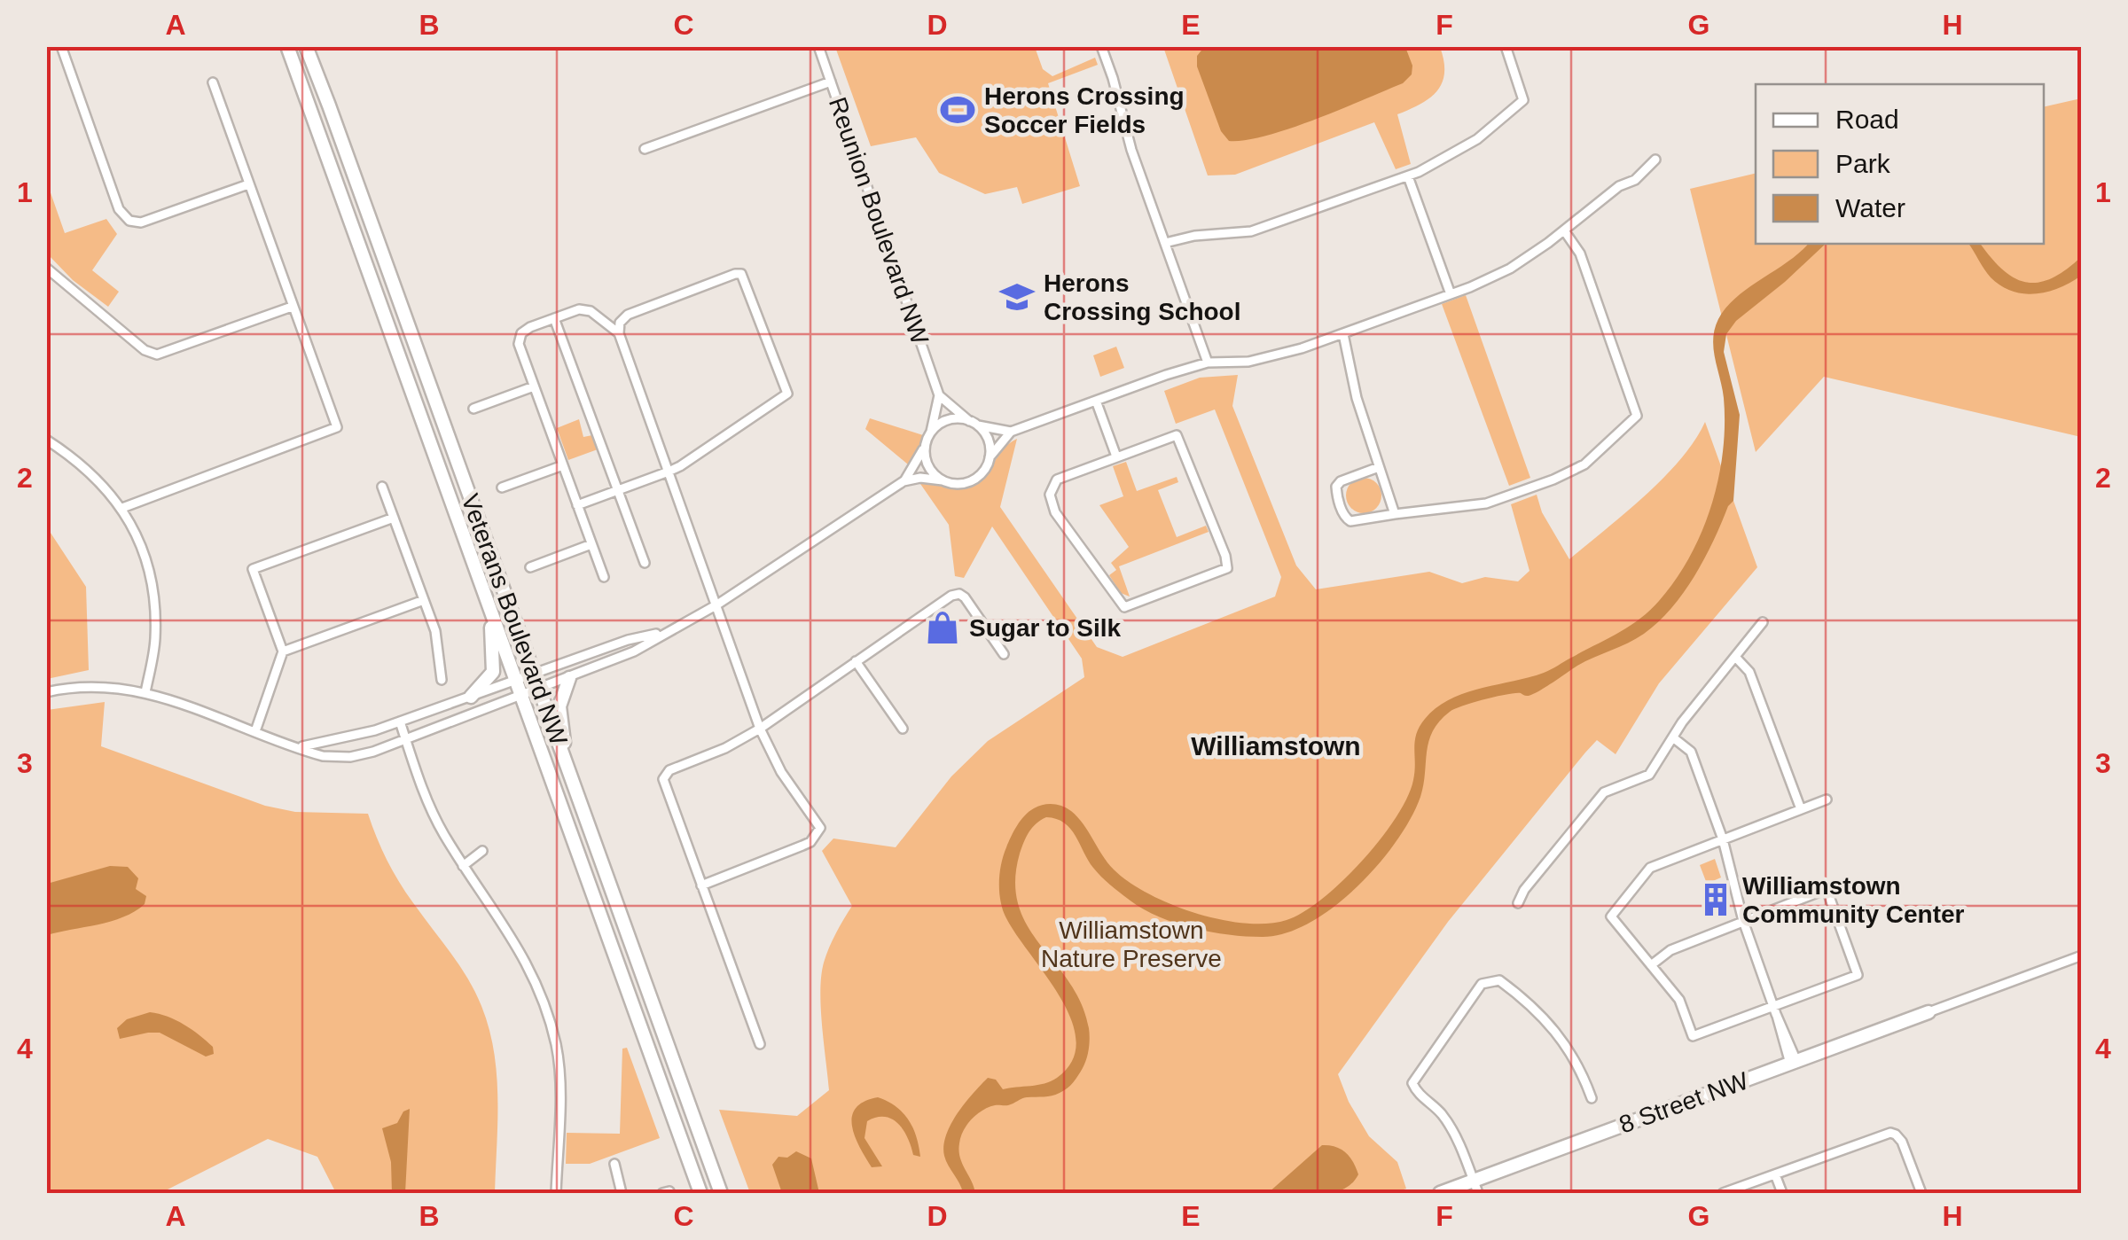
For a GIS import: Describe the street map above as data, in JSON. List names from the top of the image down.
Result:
{
  "streets": {
    "main road": ["Veterans Boulevard NW", "8 Street NW"],
    "street": ["Reunion Boulevard NW"]
  },
  "districts": ["Williamstown"],
  "parks": ["Williamstown Nature Preserve"],
  "places": {
    "sports": ["Herons Crossing Soccer Fields"],
    "school or university": ["Herons Crossing School"],
    "shop": ["Sugar to Silk"],
    "building": ["Williamstown Community Center"]
  },
  "legend": ["Road", "Park", "Water"],
  "grid": {
    "columns": [
      "A",
      "B",
      "C",
      "D",
      "E",
      "F",
      "G",
      "H"
    ],
    "rows": [
      "1",
      "2",
      "3",
      "4"
    ]
  }
}
